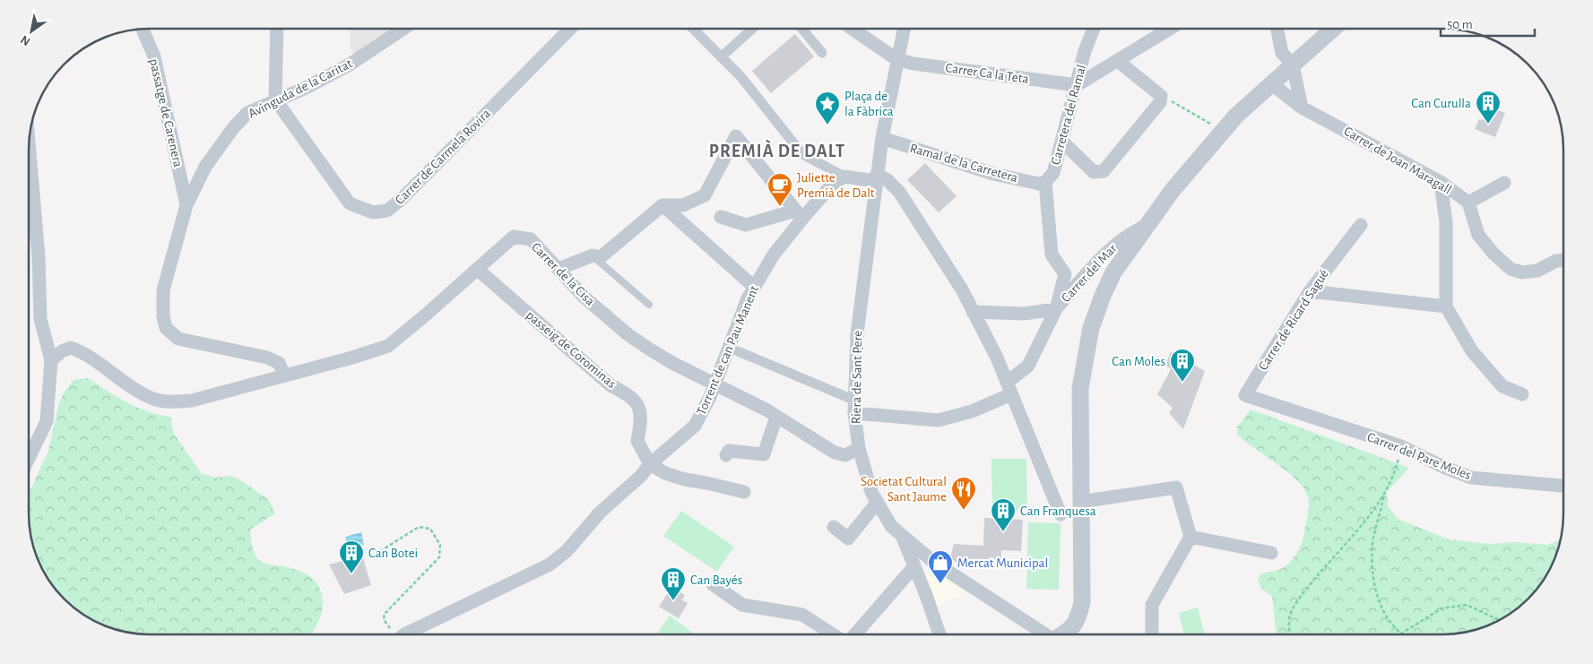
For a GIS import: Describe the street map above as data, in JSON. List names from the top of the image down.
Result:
{
  "streets": {
    "street": [
      "Carrer Ca la Teta",
      "Avinguda de la Caritat",
      "passatge de Carenera",
      "Carretera del Ramal",
      "Carrer de Carmela Rovira",
      "Carrer de Joan Maragall",
      "Ramal de la Carretera",
      "Carrer del Mar",
      "Carrer de la Cisa",
      "Carrer de Ricard Sagué",
      "passeig de Corominas",
      "Torrent de can Pau Manent",
      "Riera de Sant Pere",
      "Carrer del Pare Moles"
    ]
  },
  "crossings": [
    ["Carrer Ca la Teta", "Carretera del Ramal"],
    ["Carrer Ca la Teta", "Riera de Sant Pere"],
    ["Avinguda de la Caritat", "passatge de Carenera"],
    ["Avinguda de la Caritat", "Carrer de Carmela Rovira"],
    ["Avinguda de la Caritat", "Carrer de la Cisa"],
    ["Carretera del Ramal", "Ramal de la Carretera"],
    ["Carretera del Ramal", "Carrer del Mar"],
    ["Ramal de la Carretera", "Riera de Sant Pere"],
    ["Carrer del Mar", "Riera de Sant Pere"],
    ["Carrer de la Cisa", "passeig de Corominas"],
    ["Carrer de la Cisa", "Torrent de can Pau Manent"],
    ["Carrer de la Cisa", "Riera de Sant Pere"],
    ["Carrer de Ricard Sagué", "Carrer del Pare Moles"],
    ["passeig de Corominas", "Torrent de can Pau Manent"]
  ],
  "districts": ["PREMIÀ DE DALT"],
  "places": {
    "building": [
      "Can Curulla",
      "Can Moles",
      "Can Franquesa",
      "Can Botei",
      "Can Bayés"
    ],
    "place": ["Plaça de la Fàbrica"],
    "cafe": ["Juliette Premià de Dalt"],
    "restaurant": ["Societat Cultural Sant Jaume"],
    "shop": ["Mercat Municipal"]
  },
  "scale_bar": "50 m",
  "north": "bottom left"
}
